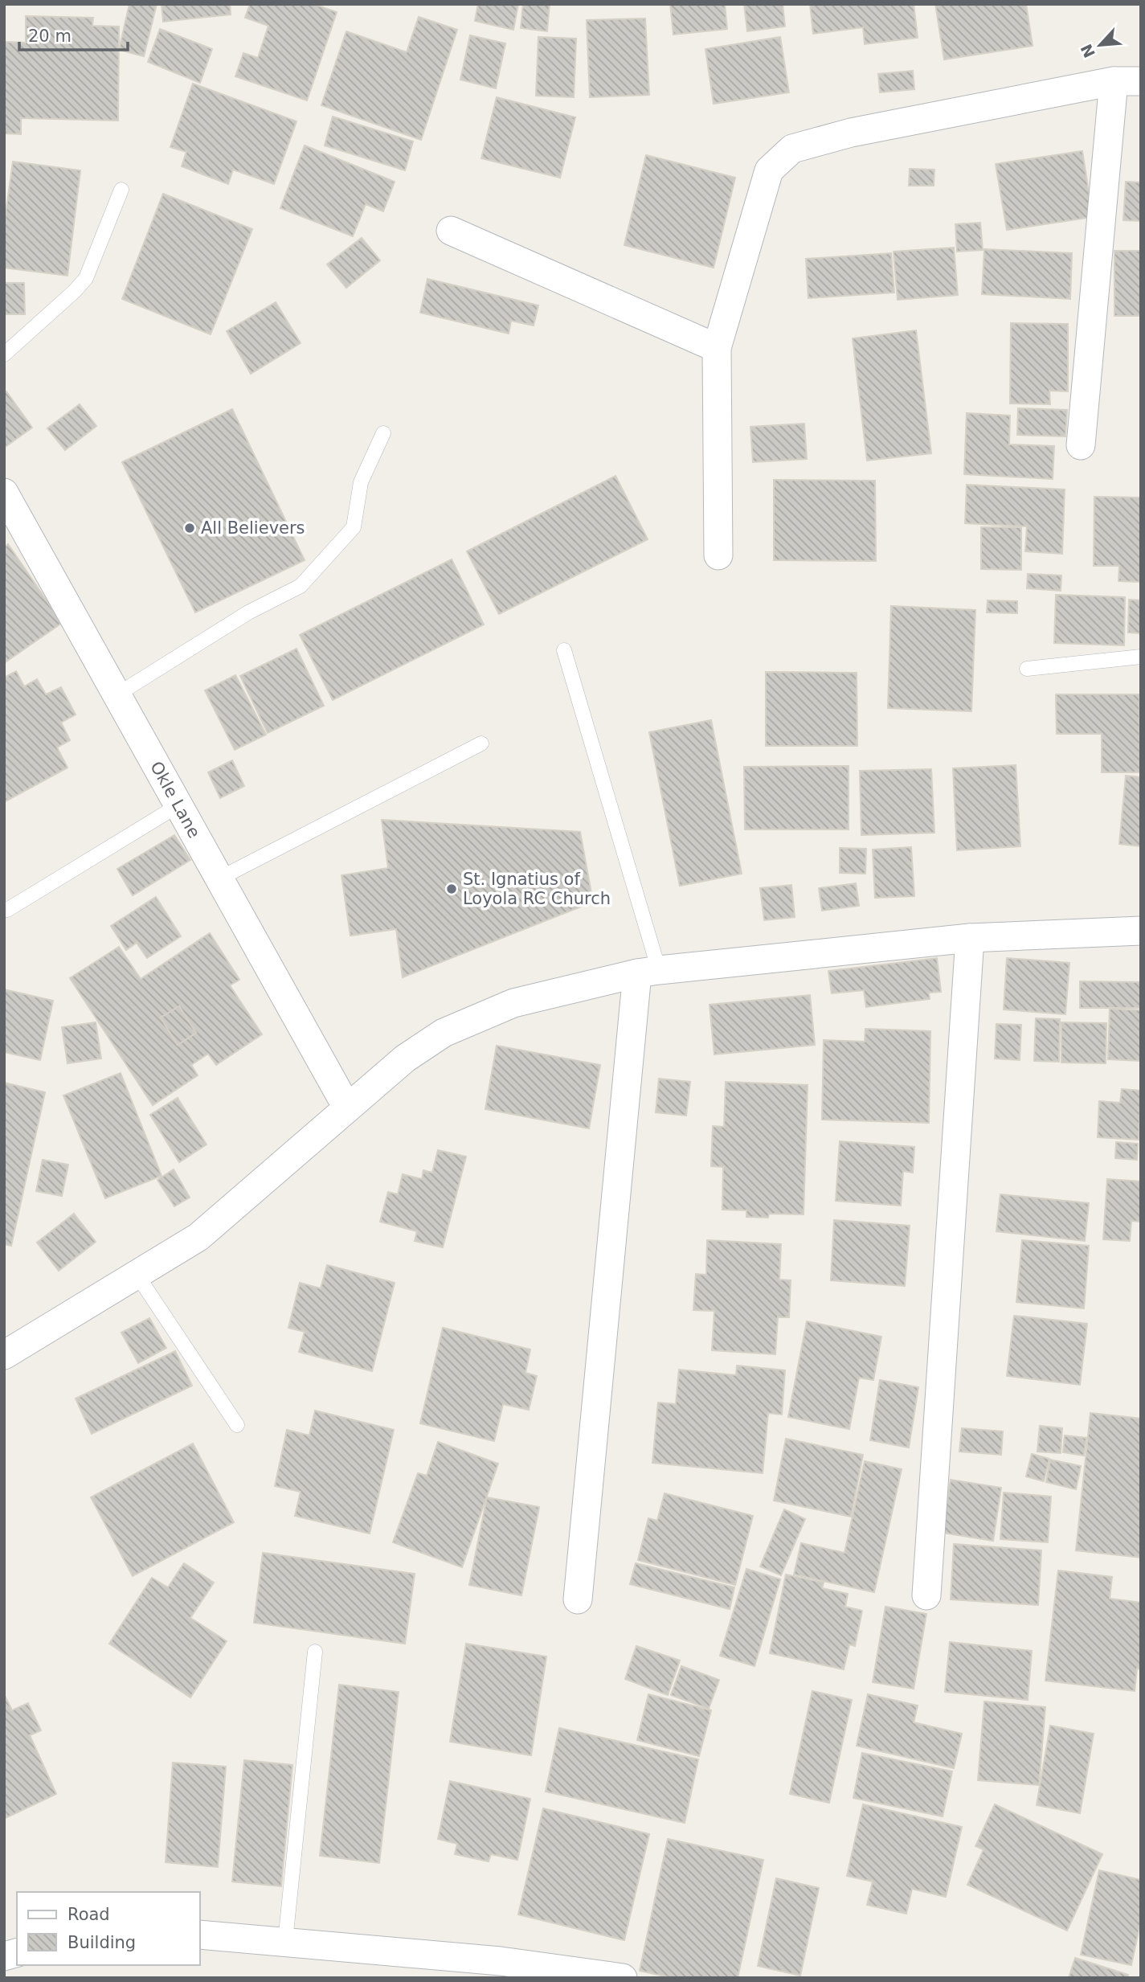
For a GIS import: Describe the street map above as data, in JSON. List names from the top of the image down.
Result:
{
  "streets": {
    "street": ["Okle Lane"]
  },
  "places": ["All Believers", "St. Ignatius of Loyola RC Church"],
  "legend": ["Road", "Building"],
  "scale_bar": "20 m",
  "north": "bottom left"
}
